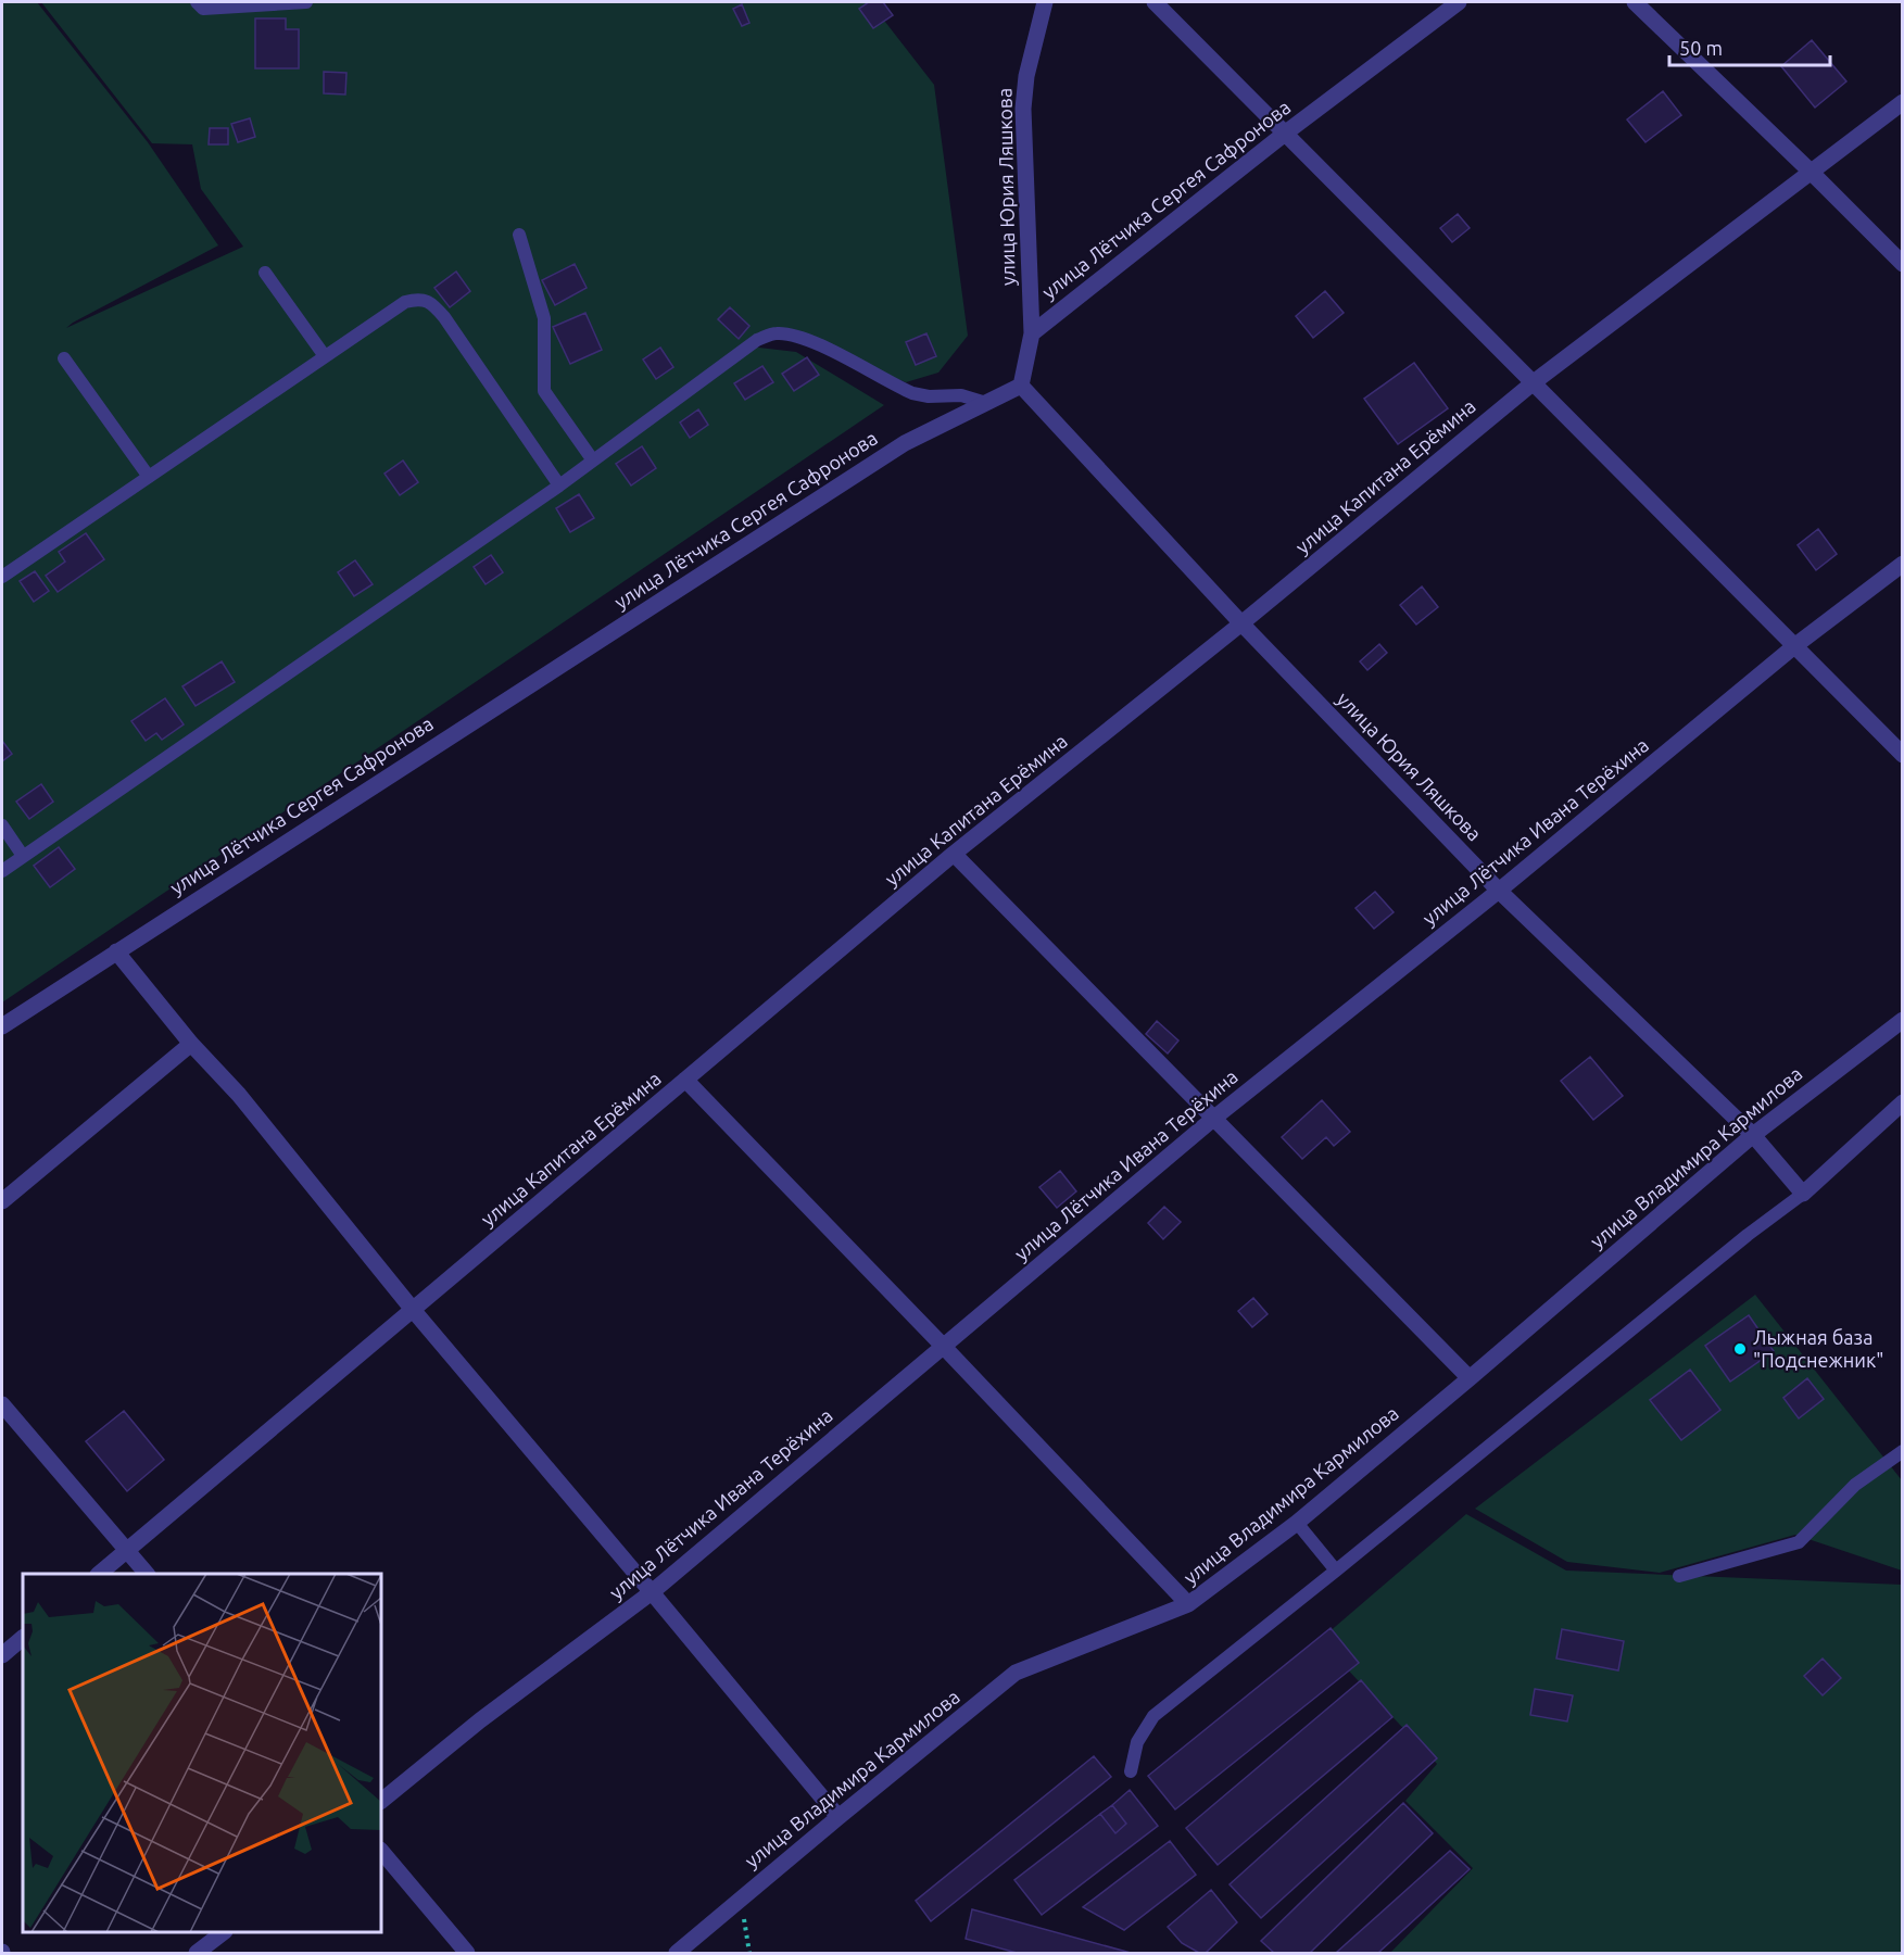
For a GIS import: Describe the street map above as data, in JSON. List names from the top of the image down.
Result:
{
  "streets": {
    "street": [
      "улица Юрия Ляшкова",
      "улица Лётчика Сергея Сафронова",
      "улица Капитана Ерёмина",
      "улица Лётчика Ивана Терёхина",
      "улица Владимира Кармилова"
    ]
  },
  "crossings": [
    ["улица Юрия Ляшкова", "улица Лётчика Сергея Сафронова"],
    ["улица Юрия Ляшкова", "улица Капитана Ерёмина"],
    ["улица Юрия Ляшкова", "улица Лётчика Ивана Терёхина"],
    ["улица Юрия Ляшкова", "улица Владимира Кармилова"]
  ],
  "places": ["Лыжная база \"Подснежник\""],
  "scale_bar": "50 m"
}
